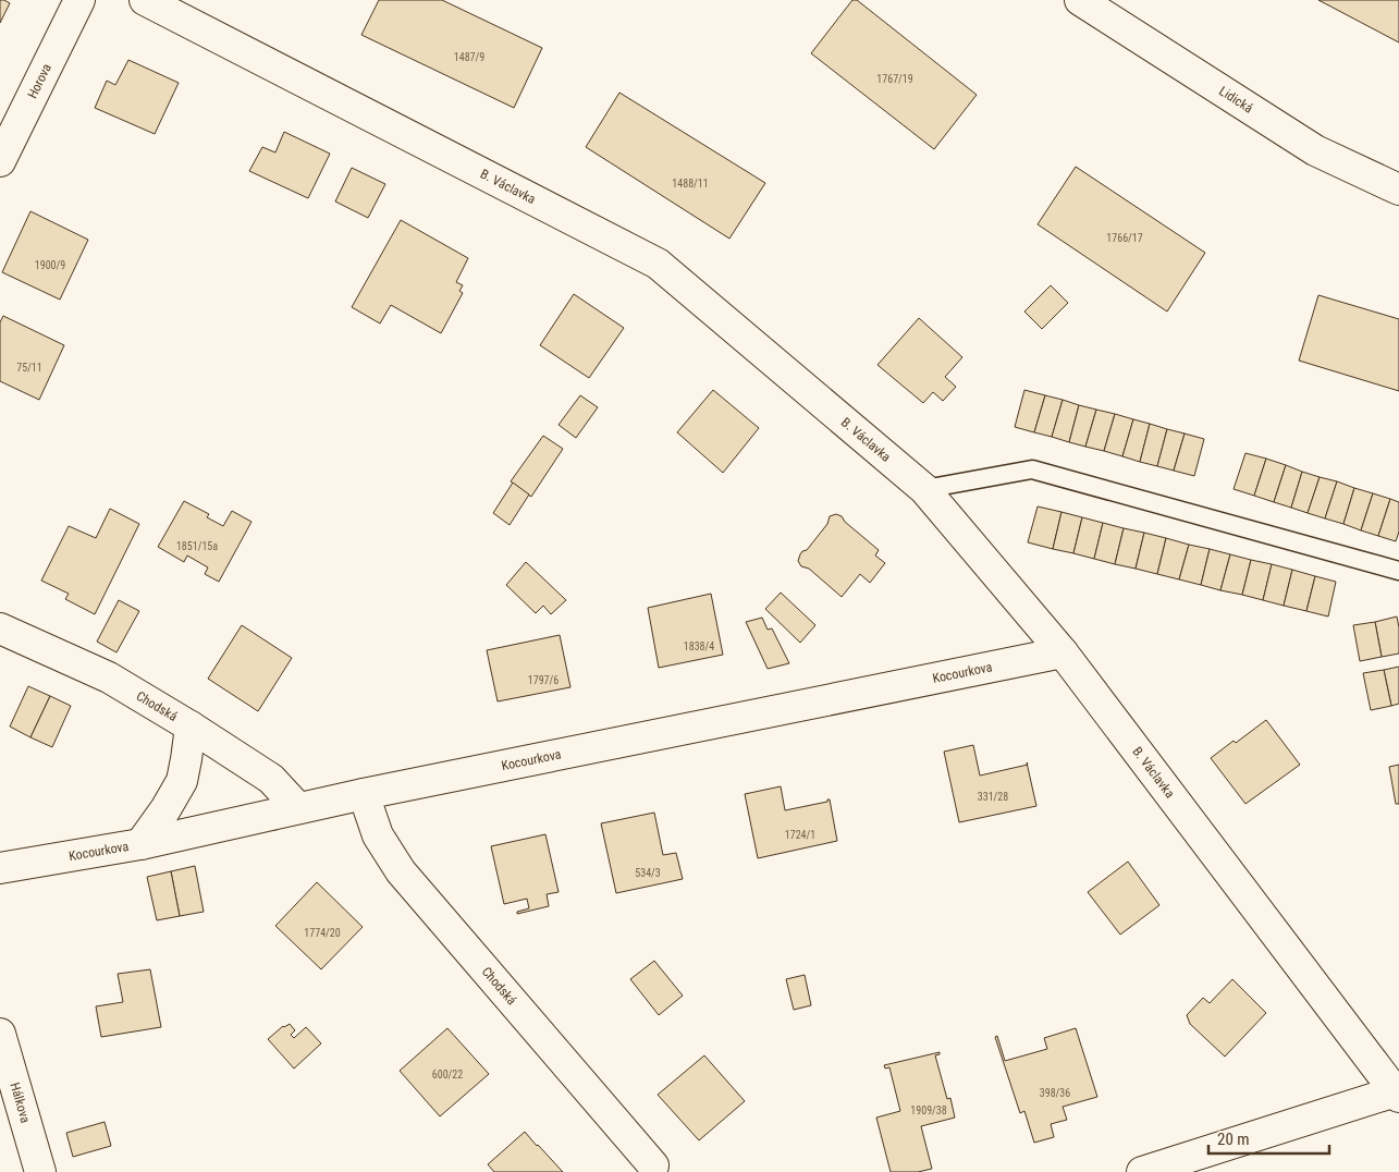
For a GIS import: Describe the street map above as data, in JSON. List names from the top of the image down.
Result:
{
  "streets": {
    "street": [
      "Horova",
      "Lidická",
      "B. Václavka",
      "Kocourkova",
      "Chodská",
      "Hálkova"
    ]
  },
  "crossings": [
    ["B. Václavka", "Kocourkova"],
    ["Kocourkova", "Chodská"]
  ],
  "house_numbers": [
    "1487/9",
    "1767/19",
    "1488/11",
    "1766/17",
    "1900/9",
    "75/11",
    "1851/15a",
    "1838/4",
    "1797/6",
    "331/28",
    "1724/1",
    "534/3",
    "1774/20",
    "600/22",
    "398/36",
    "1909/38"
  ],
  "scale_bar": "20 m"
}
